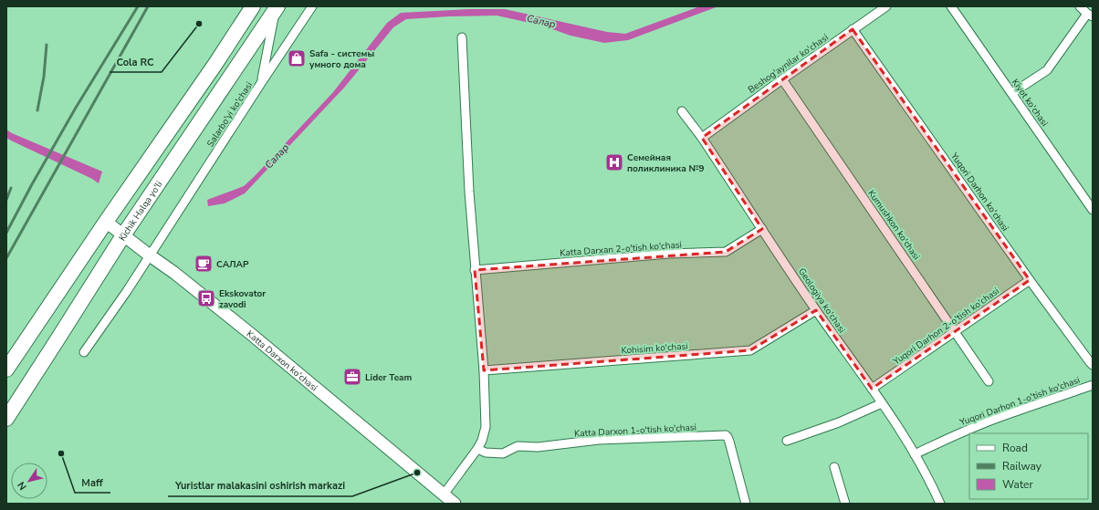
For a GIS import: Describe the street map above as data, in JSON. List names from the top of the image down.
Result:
{
  "streets": {
    "highway": ["Kichik Halqa yo'li"],
    "main road": ["Katta Darxon ko'chasi"],
    "street": [
      "Beshog'aynilar ko'chasi",
      "Kiyot ko'chasi",
      "Salarbo'yi ko'chasi",
      "Yuqori Darhon ko'chasi",
      "Kumushkon ko'chasi",
      "Katta Darxan 2-o'tish ko'chasi",
      "Geologiya ko'chasi",
      "Yuqori Darhon 2-o'tish ko'chasi",
      "Kohisim ko'chasi",
      "Yuqori Darhon 1-o'tish ko'chasi",
      "Katta Darxon 1-o'tish ko'chasi"
    ]
  },
  "crossings": [
    ["Beshog'aynilar ko'chasi", "Yuqori Darhon ko'chasi"],
    ["Beshog'aynilar ko'chasi", "Kumushkon ko'chasi"],
    ["Beshog'aynilar ko'chasi", "Geologiya ko'chasi"],
    ["Salarbo'yi ko'chasi", "Katta Darxon ko'chasi"],
    ["Yuqori Darhon ko'chasi", "Yuqori Darhon 2-o'tish ko'chasi"],
    ["Kichik Halqa yo'li", "Katta Darxon ko'chasi"],
    ["Kumushkon ko'chasi", "Yuqori Darhon 2-o'tish ko'chasi"],
    ["Katta Darxan 2-o'tish ko'chasi", "Geologiya ko'chasi"],
    ["Geologiya ko'chasi", "Yuqori Darhon 2-o'tish ko'chasi"],
    ["Geologiya ko'chasi", "Kohisim ko'chasi"],
    ["Geologiya ko'chasi", "Yuqori Darhon 1-o'tish ko'chasi"]
  ],
  "water": ["Салар"],
  "places": {
    "other": ["Cola RC", "Maff", "Yuristlar malakasini oshirish markazi"],
    "shop": ["Safa - системы умного дома"],
    "hospital": ["Семейная поликлиника №9"],
    "cafe": ["САЛАР"],
    "bus stop": ["Ekskovator zavodi"],
    "office": ["Lider Team"]
  },
  "legend": ["Road", "Railway", "Water"],
  "north": "bottom left"
}
